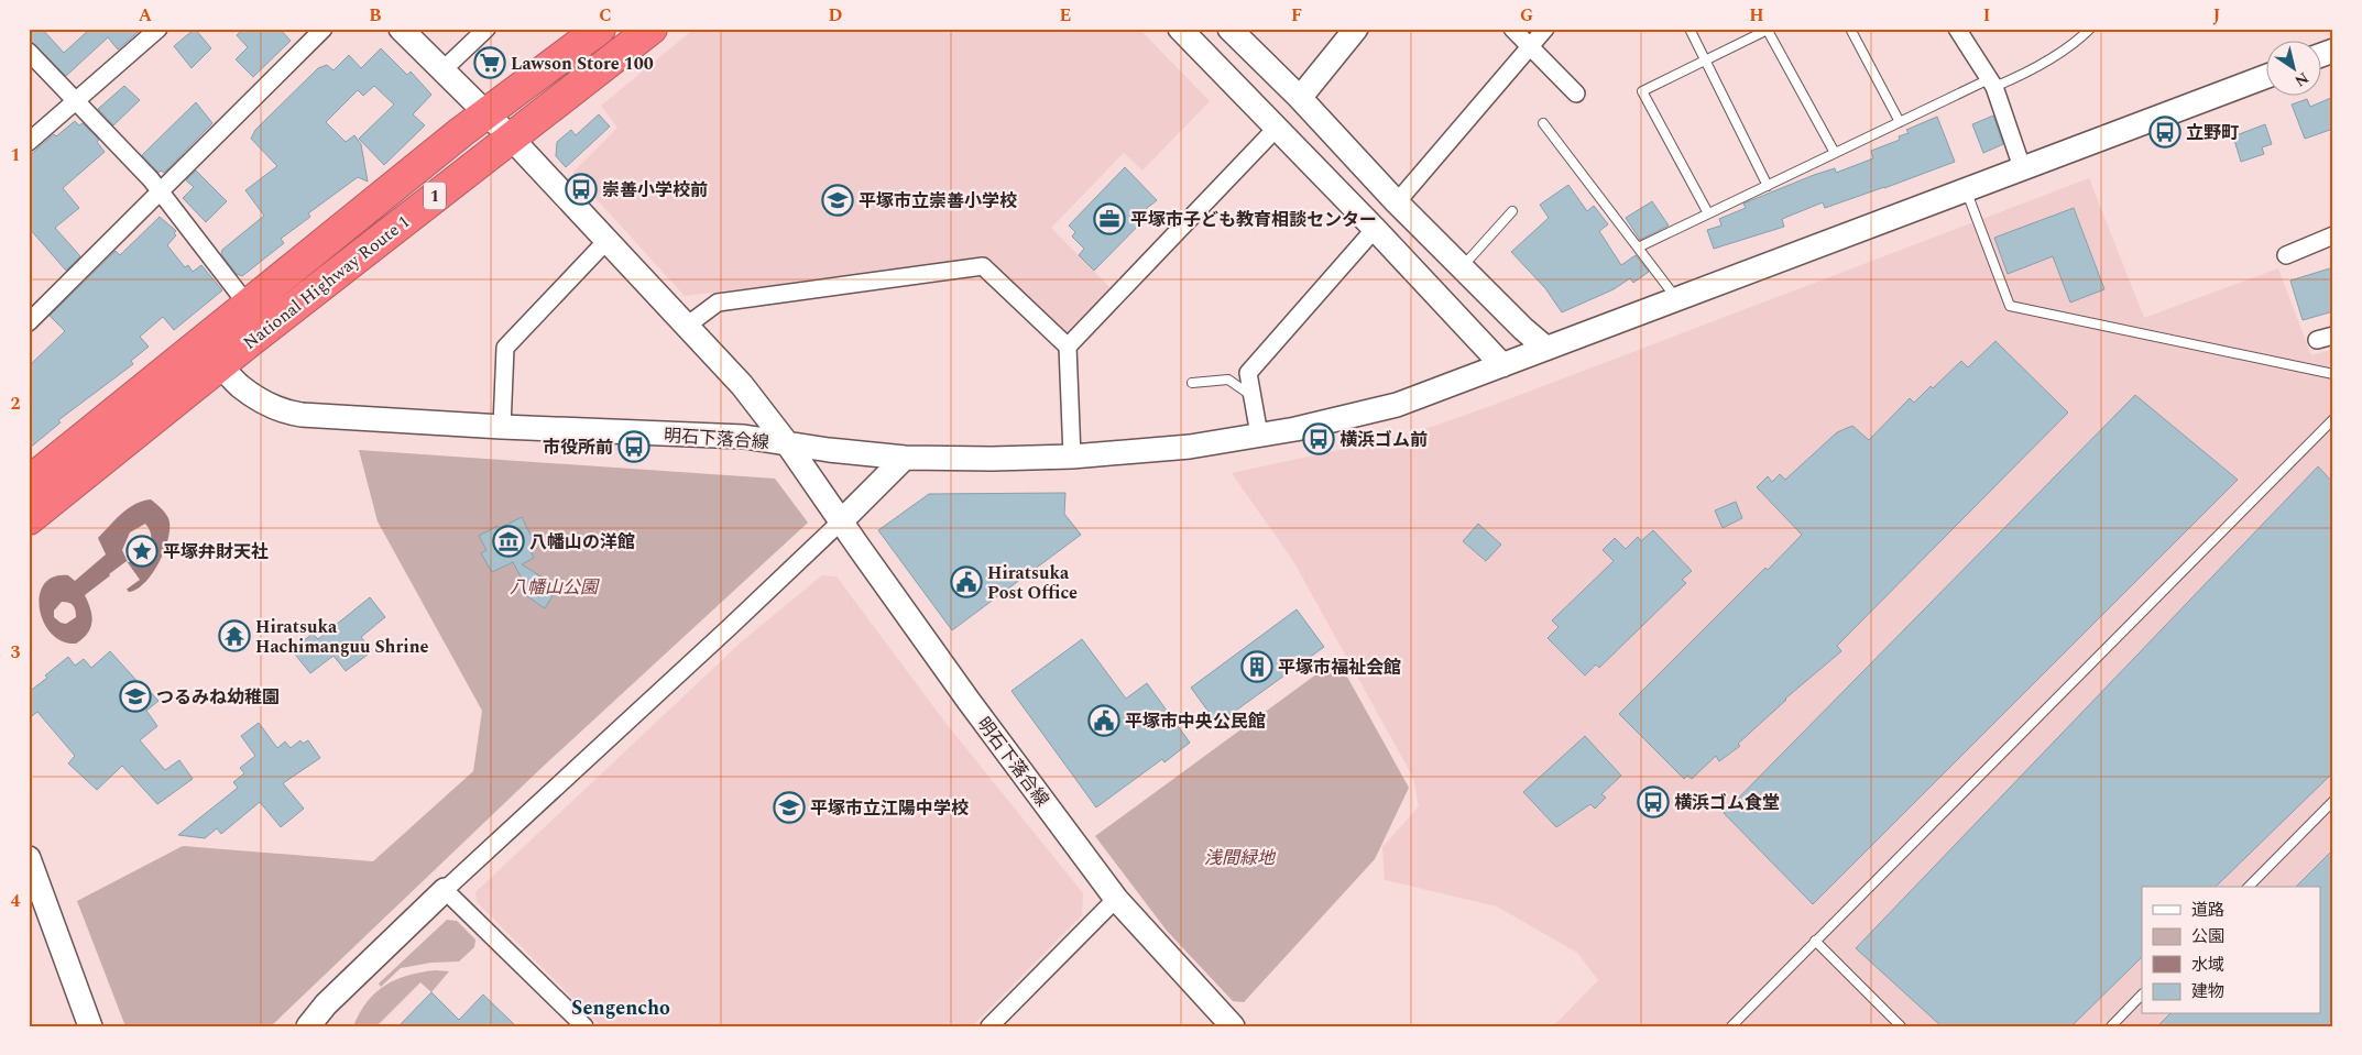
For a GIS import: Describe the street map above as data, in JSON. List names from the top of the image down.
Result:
{
  "streets": {
    "highway": ["1", "National Highway Route 1"],
    "street": ["明石下落合線"]
  },
  "crossings": [
    ["National Highway Route 1", "明石下落合線"]
  ],
  "districts": ["Sengencho"],
  "parks": ["八幡山公園", "浅間緑地"],
  "places": {
    "supermarket": ["Lawson Store 100"],
    "bus stop": [
      "立野町",
      "崇善小学校前",
      "横浜ゴム前",
      "市役所前",
      "横浜ゴム食堂"
    ],
    "school or university": ["平塚市立崇善小学校", "つるみね幼稚園", "平塚市立江陽中学校"],
    "office": ["平塚市子ども教育相談センター"],
    "museum": ["八幡山の洋館"],
    "place": ["平塚弁財天社"],
    "public building": ["Hiratsuka Post Office", "平塚市中央公民館"],
    "temple": ["Hiratsuka Hachimanguu Shrine"],
    "building": ["平塚市福祉会館"]
  },
  "legend": [
    "道路",
    "公園",
    "水域",
    "建物"
  ],
  "north": "bottom right",
  "grid": {
    "columns": [
      "A",
      "B",
      "C",
      "D",
      "E",
      "F",
      "G",
      "H",
      "I",
      "J"
    ],
    "rows": [
      "1",
      "2",
      "3",
      "4"
    ]
  }
}
